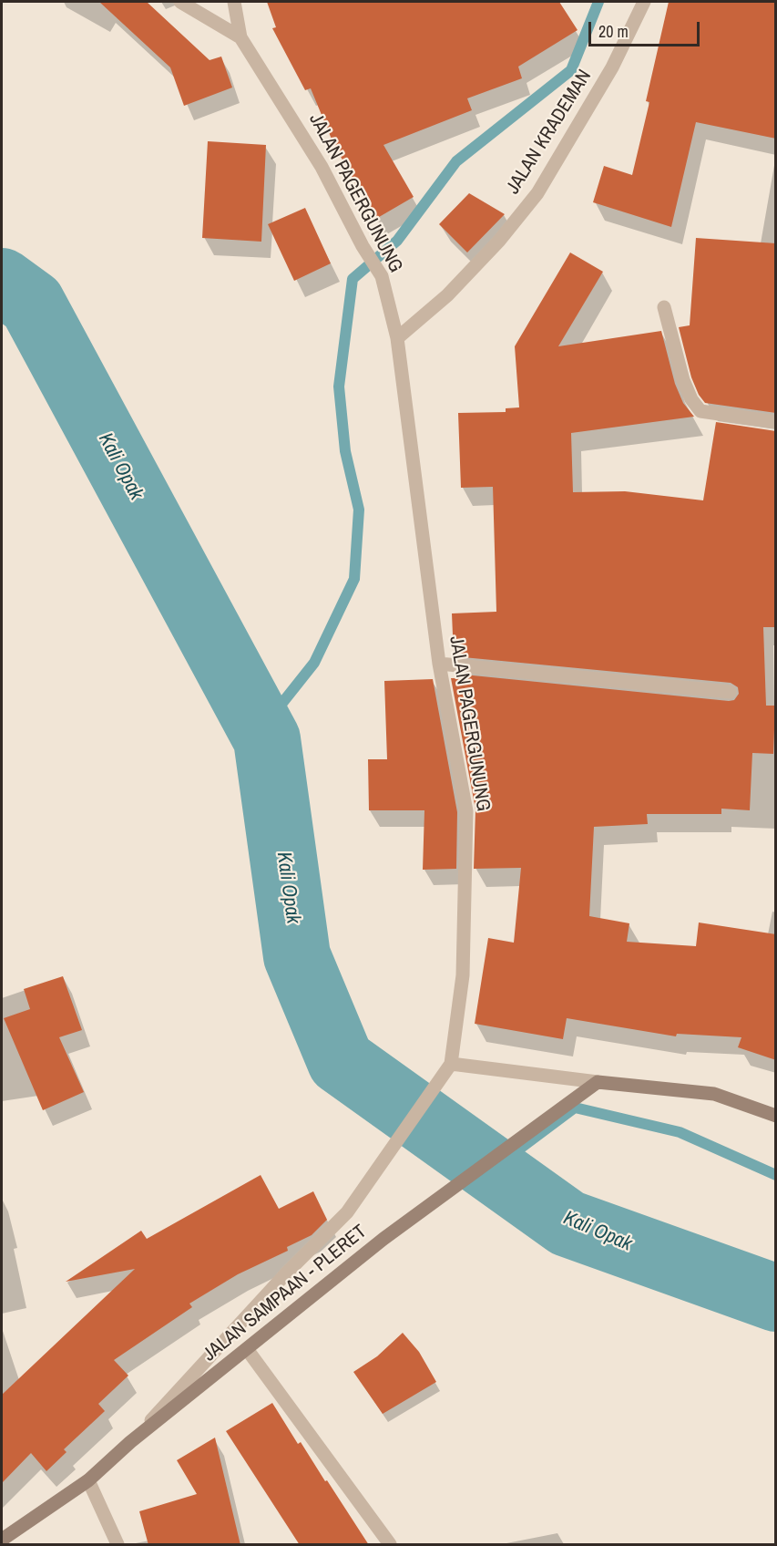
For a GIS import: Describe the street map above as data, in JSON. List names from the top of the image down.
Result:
{
  "streets": {
    "main road": ["JALAN SAMPAAN - PLERET"],
    "street": ["JALAN KRADEMAN", "JALAN PAGERGUNUNG"]
  },
  "crossings": [
    ["JALAN KRADEMAN", "JALAN PAGERGUNUNG"],
    ["JALAN PAGERGUNUNG", "JALAN SAMPAAN - PLERET"]
  ],
  "water": ["Kali Opak"],
  "scale_bar": "20 m"
}
